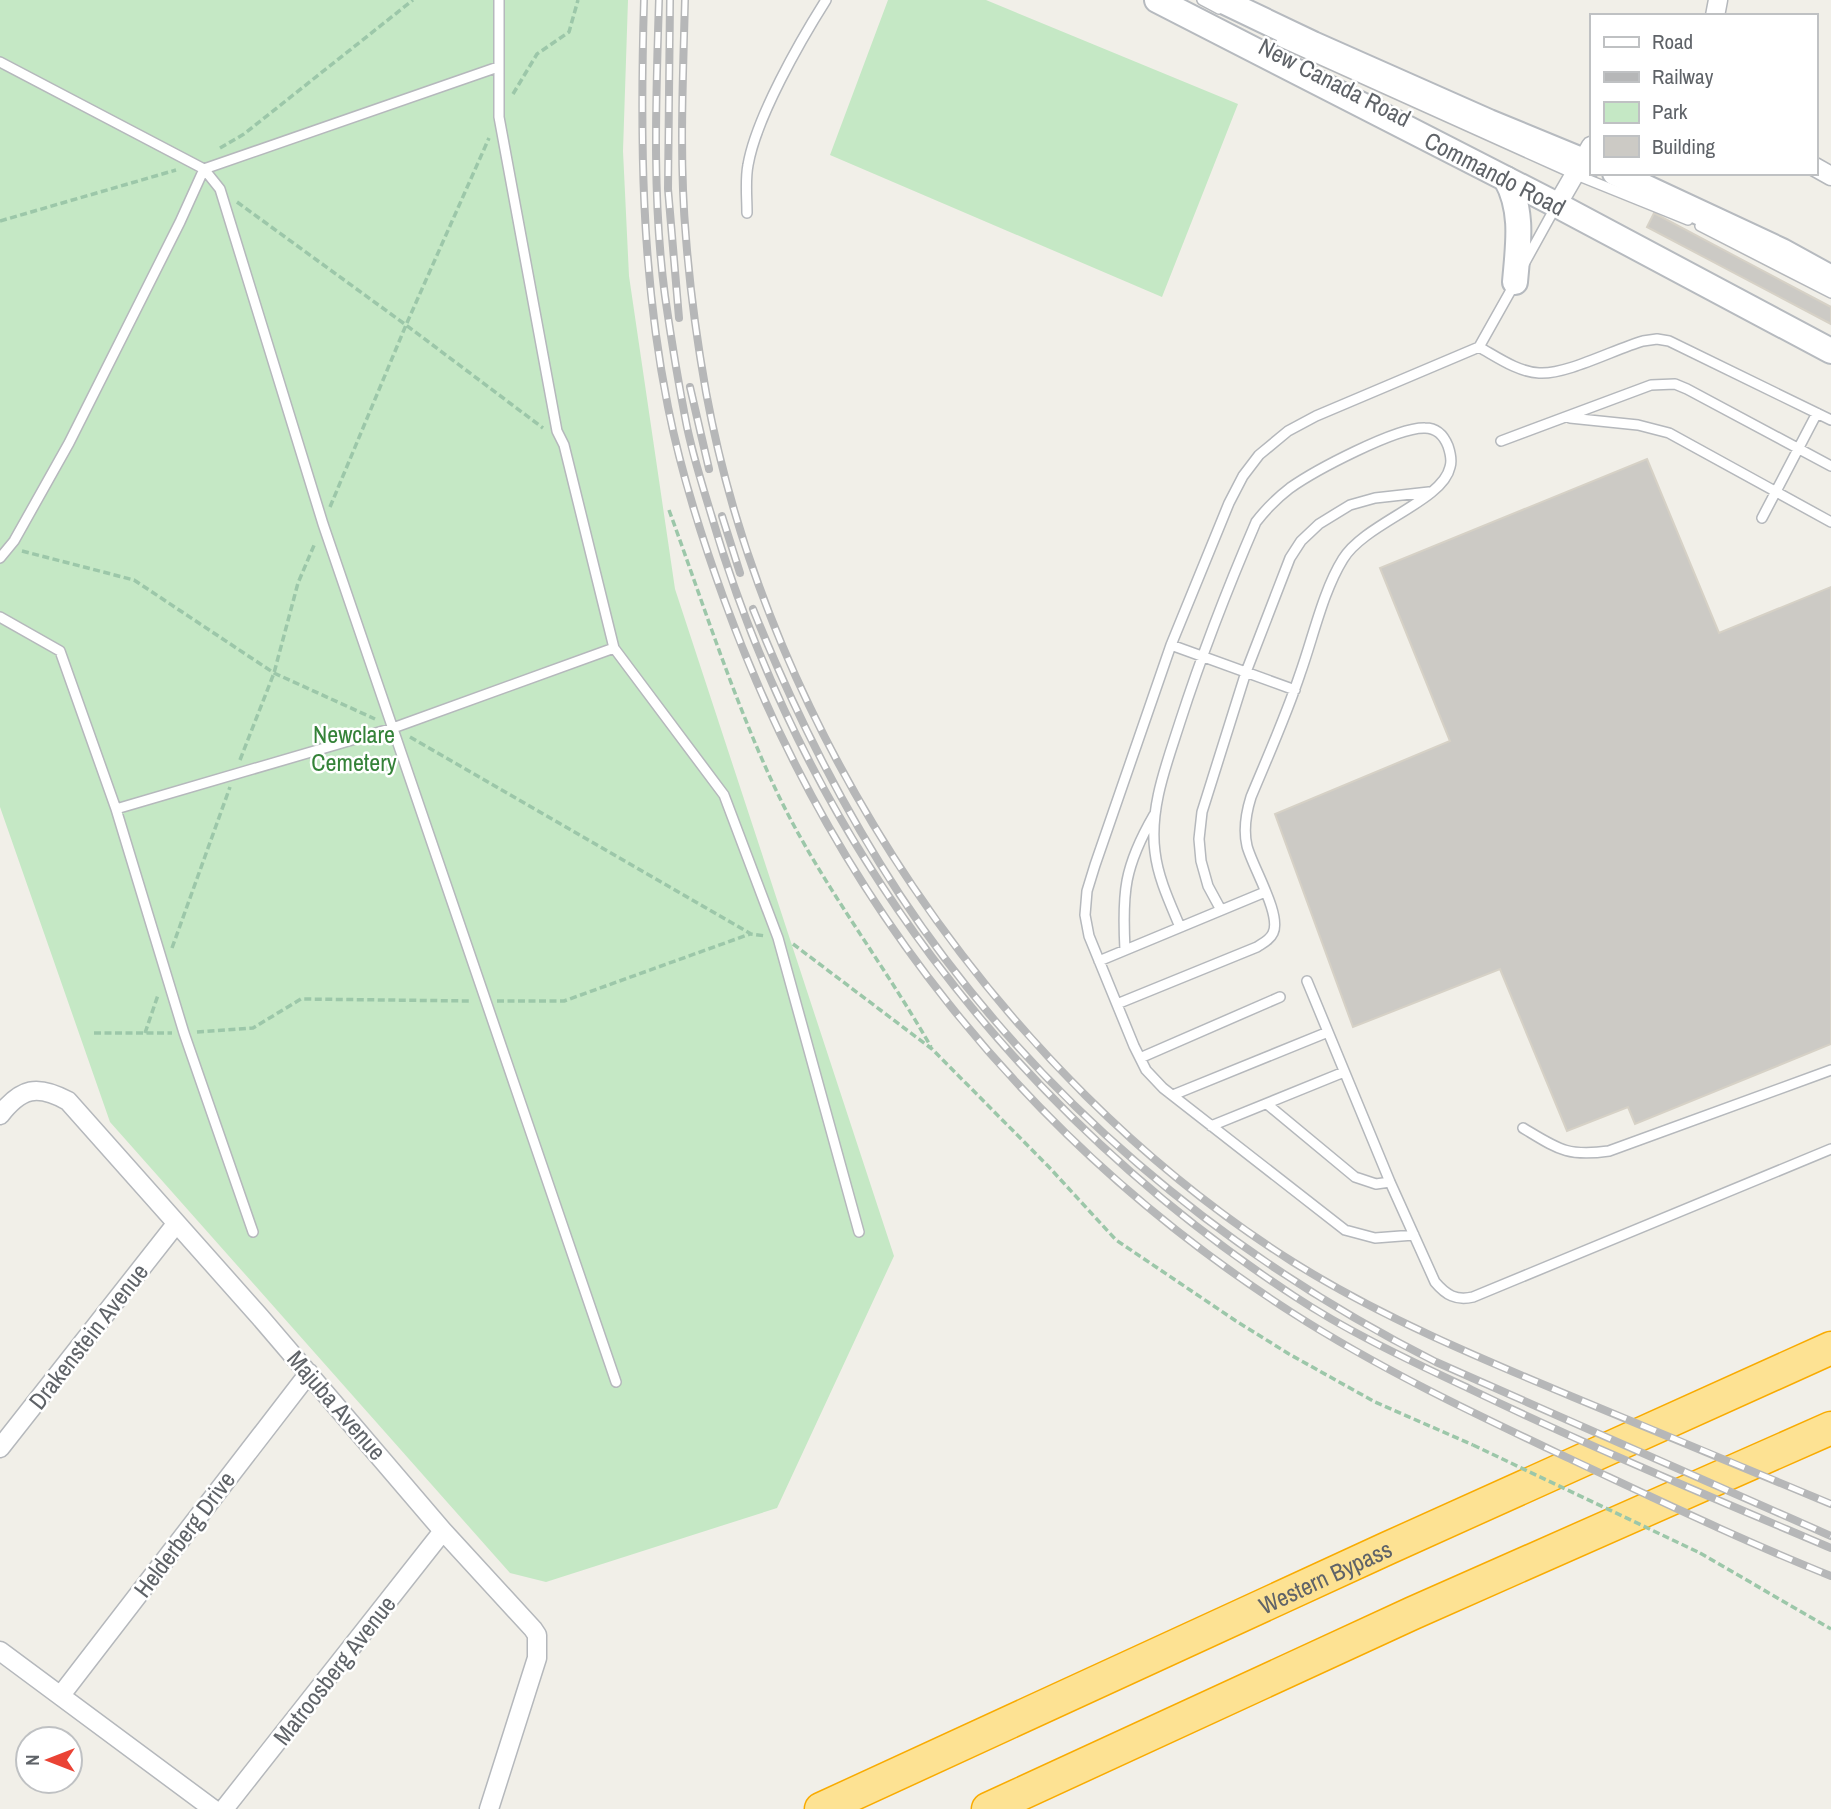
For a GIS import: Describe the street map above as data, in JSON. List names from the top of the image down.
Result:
{
  "streets": {
    "highway": ["Western Bypass"],
    "main road": ["Commando Road"],
    "street": [
      "Drakenstein Avenue",
      "Majuba Avenue",
      "Helderberg Drive",
      "Matroosberg Avenue"
    ],
    "lane": ["New Canada Road"]
  },
  "crossings": [
    ["New Canada Road", "Commando Road"],
    ["Drakenstein Avenue", "Majuba Avenue"],
    ["Majuba Avenue", "Helderberg Drive"],
    ["Majuba Avenue", "Matroosberg Avenue"]
  ],
  "parks": ["Newclare Cemetery"],
  "legend": [
    "Road",
    "Railway",
    "Park",
    "Building"
  ],
  "north": "left"
}
